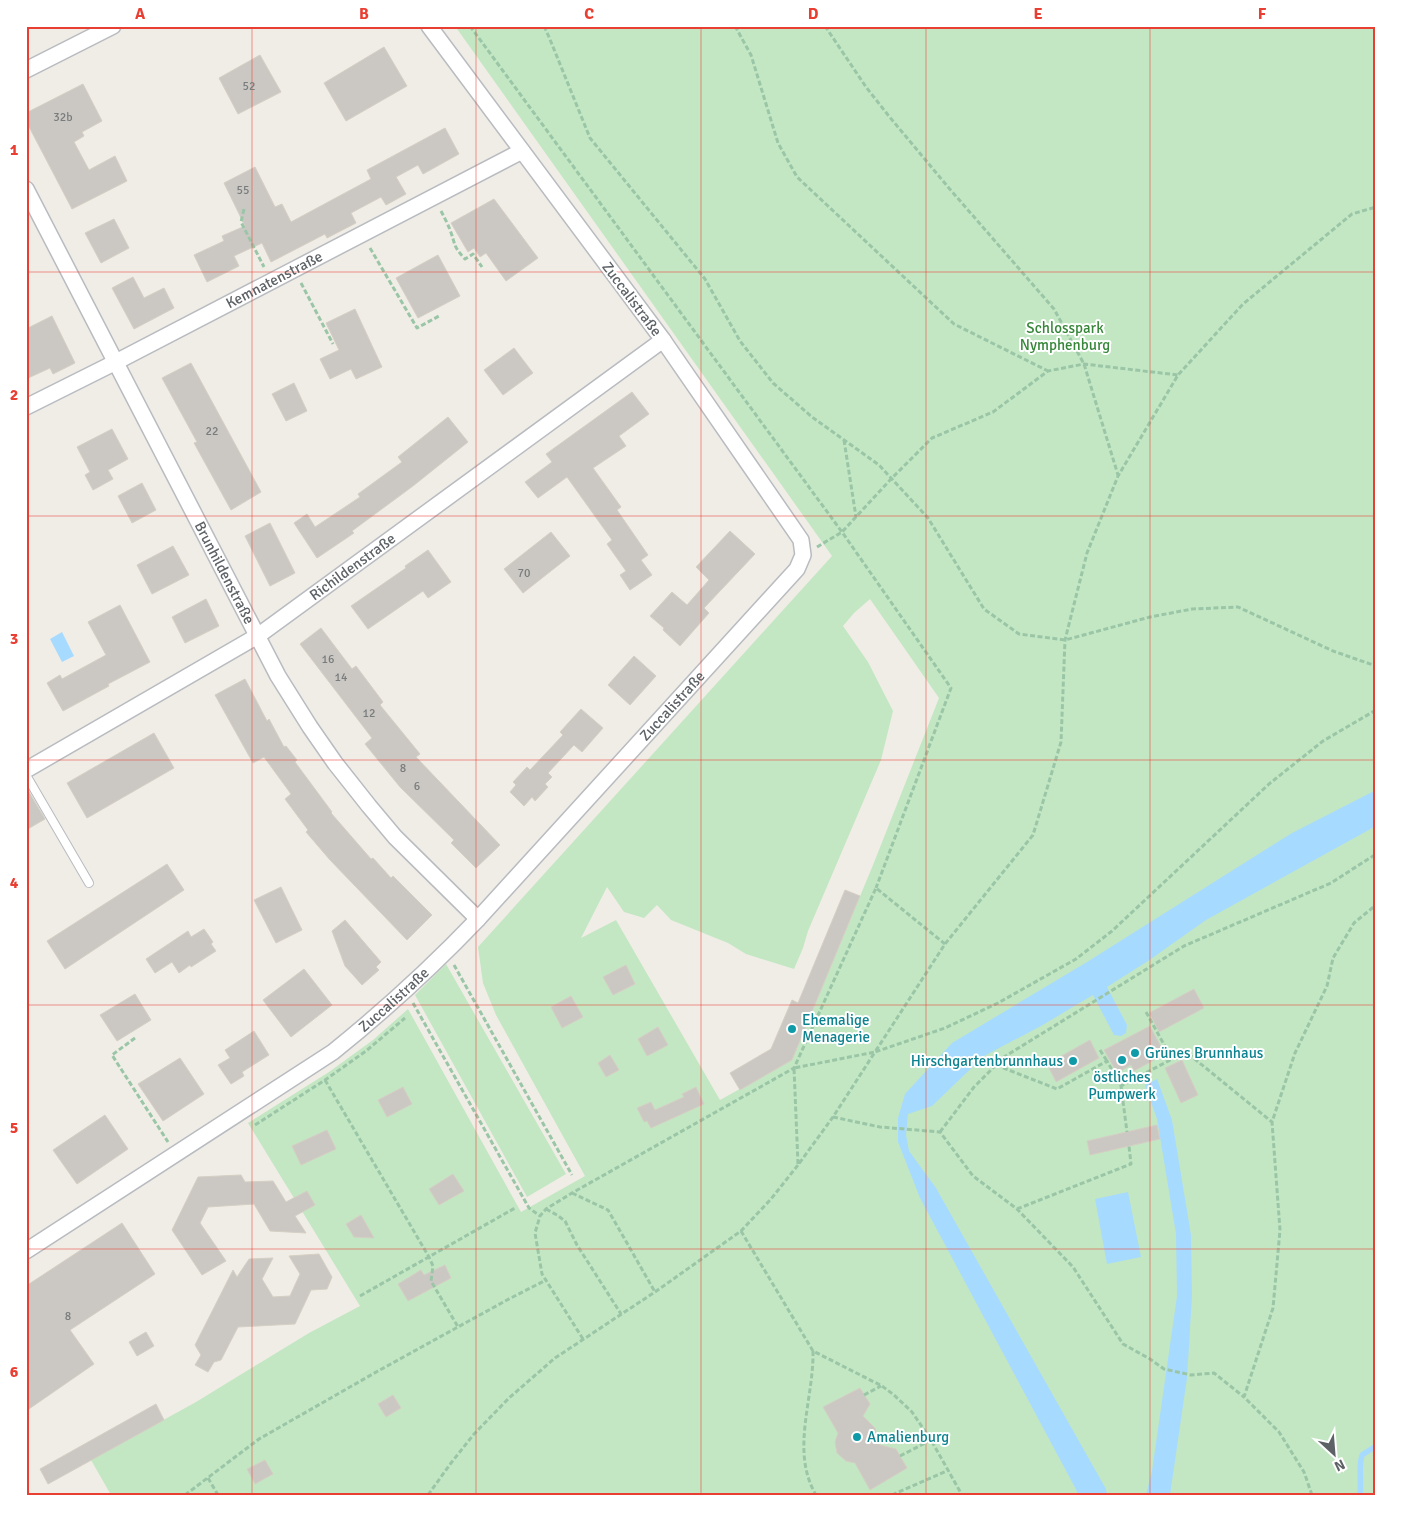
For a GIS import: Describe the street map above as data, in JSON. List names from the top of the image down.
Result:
{
  "streets": {
    "street": [
      "Kemnatenstraße",
      "Zuccalistraße",
      "Richildenstraße",
      "Brunhildenstraße"
    ]
  },
  "crossings": [
    ["Kemnatenstraße", "Zuccalistraße"],
    ["Kemnatenstraße", "Brunhildenstraße"],
    ["Zuccalistraße", "Richildenstraße"],
    ["Zuccalistraße", "Brunhildenstraße"],
    ["Richildenstraße", "Brunhildenstraße"]
  ],
  "parks": ["Schlosspark Nymphenburg"],
  "places": [
    "Ehemalige Menagerie",
    "Grünes Brunnhaus",
    "östliches Pumpwerk",
    "Hirschgartenbrunnhaus",
    "Amalienburg"
  ],
  "house_numbers": [
    "52",
    "32b",
    "55",
    "22",
    "70",
    "16",
    "14",
    "12",
    "8",
    "6",
    "8"
  ],
  "north": "bottom right",
  "grid": {
    "columns": [
      "A",
      "B",
      "C",
      "D",
      "E",
      "F"
    ],
    "rows": [
      "1",
      "2",
      "3",
      "4",
      "5",
      "6"
    ]
  }
}
